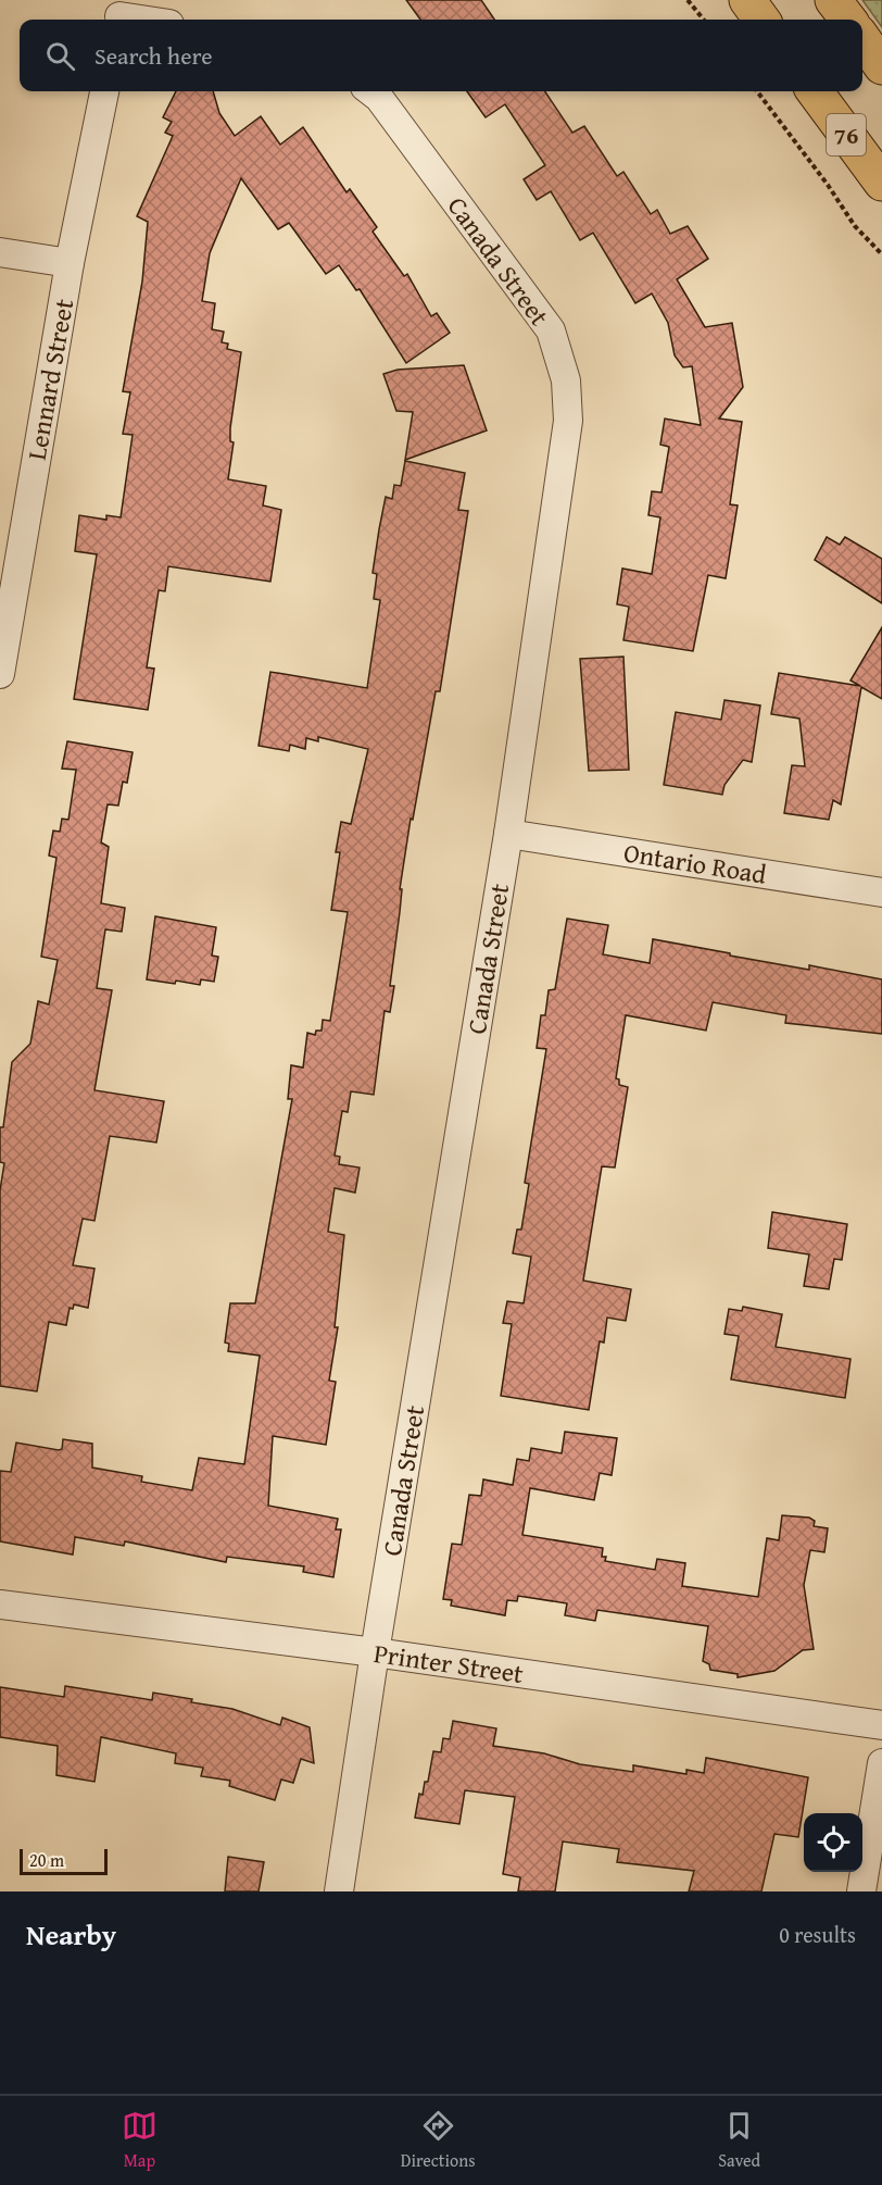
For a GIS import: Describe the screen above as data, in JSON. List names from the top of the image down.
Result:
{
  "streets": {
    "highway": ["76"],
    "street": [
      "Canada Street",
      "Lennard Street",
      "Ontario Road",
      "Printer Street"
    ]
  },
  "crossings": [
    ["Canada Street", "Ontario Road"],
    ["Canada Street", "Printer Street"]
  ],
  "scale_bar": "20 m",
  "page": {
    "search": "Search here",
    "scale": "20 m",
    "heading": ["Nearby", "0 results"],
    "nav": ["Map", "Directions", "Saved"]
  }
}
